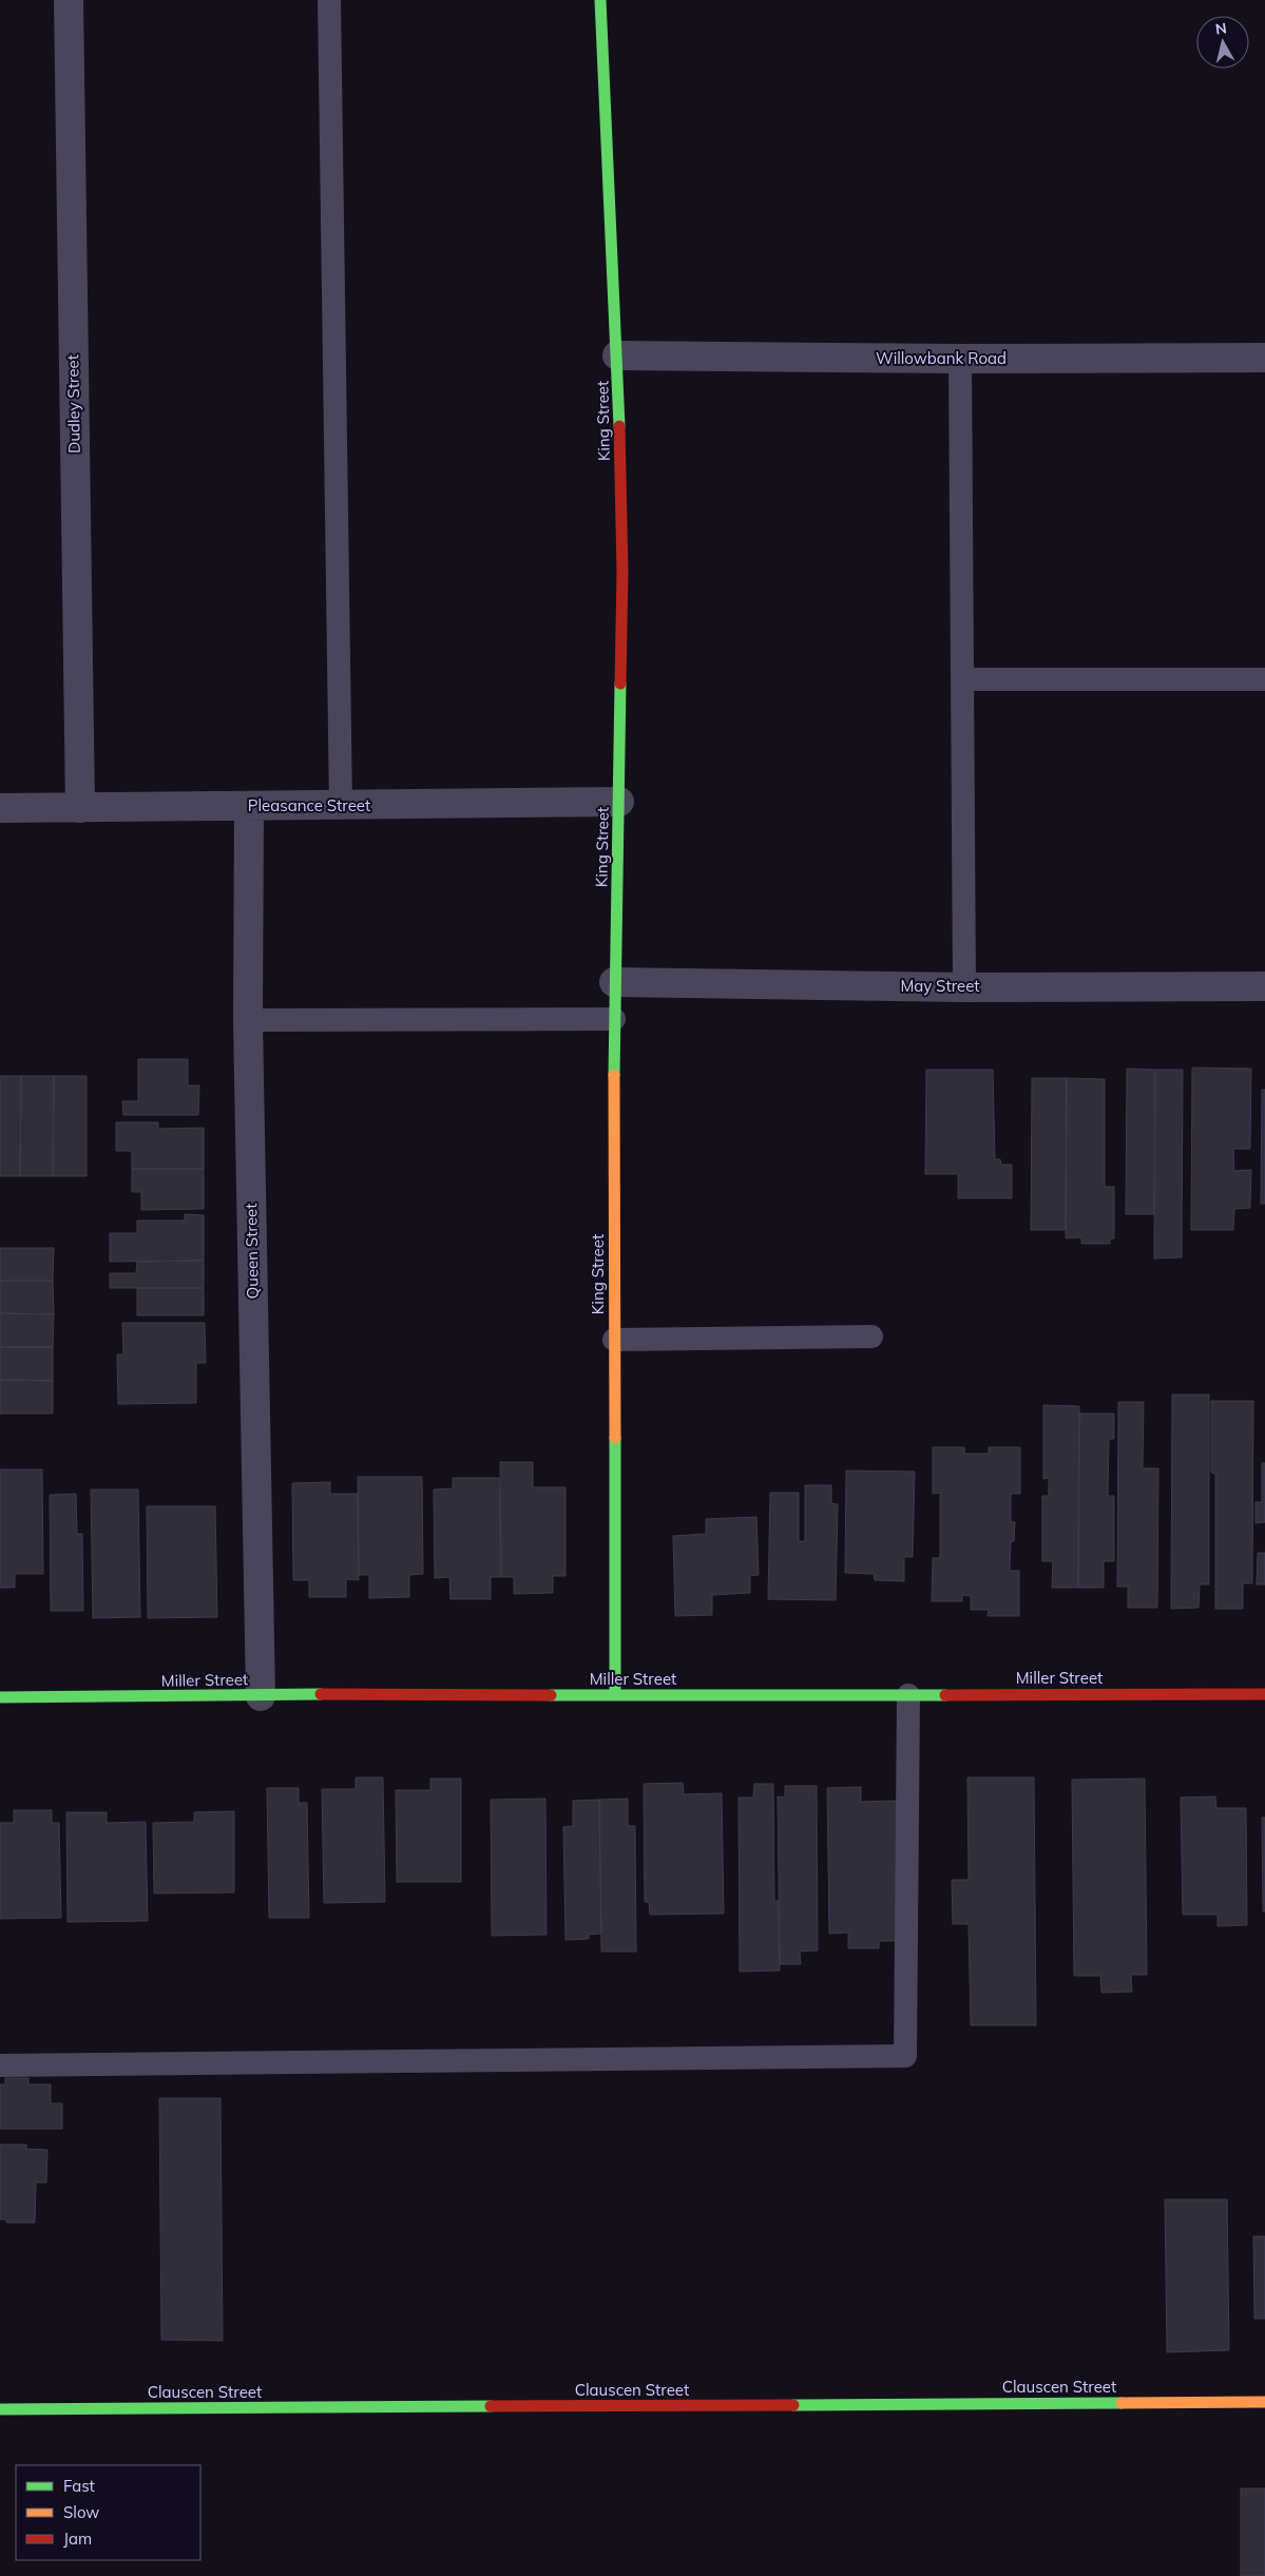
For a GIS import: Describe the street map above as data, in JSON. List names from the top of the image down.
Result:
{
  "streets": {
    "street": [
      "Willowbank Road",
      "Dudley Street",
      "King Street",
      "Pleasance Street",
      "May Street",
      "Queen Street",
      "Miller Street",
      "Clauscen Street"
    ]
  },
  "crossings": [
    ["Willowbank Road", "King Street"],
    ["Dudley Street", "Pleasance Street"],
    ["King Street", "Pleasance Street"],
    ["King Street", "May Street"],
    ["King Street", "Miller Street"],
    ["Pleasance Street", "Queen Street"],
    ["Queen Street", "Miller Street"]
  ],
  "legend": ["Fast", "Slow", "Jam"],
  "north": "top"
}
